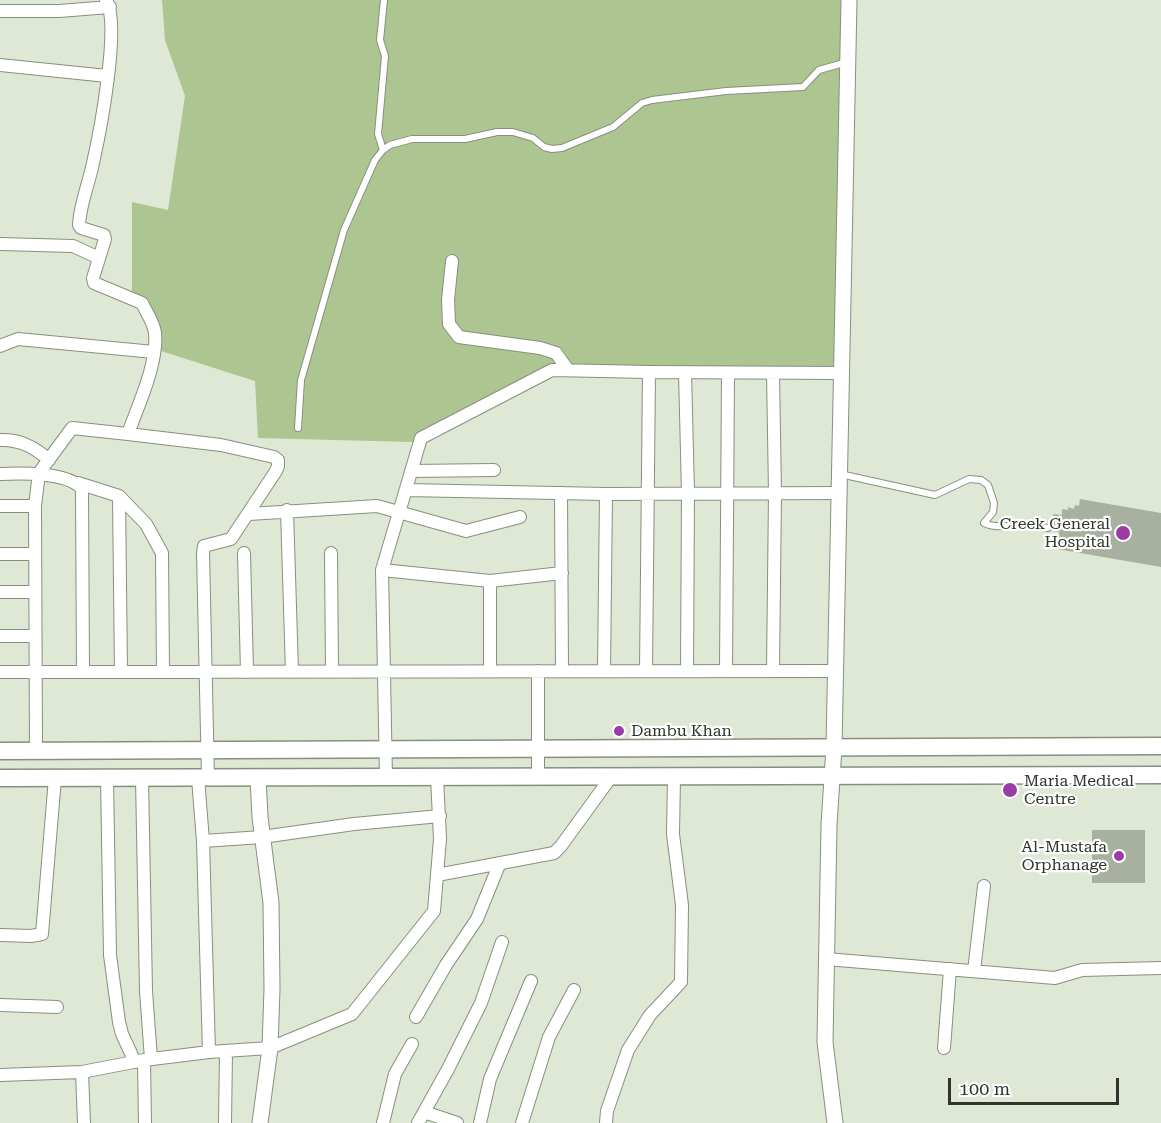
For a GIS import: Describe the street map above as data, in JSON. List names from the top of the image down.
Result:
{
  "places": [
    "Creek General Hospital",
    "Dambu Khan",
    "Maria Medical Centre",
    "Al-Mustafa Orphanage"
  ],
  "scale_bar": "100 m"
}
